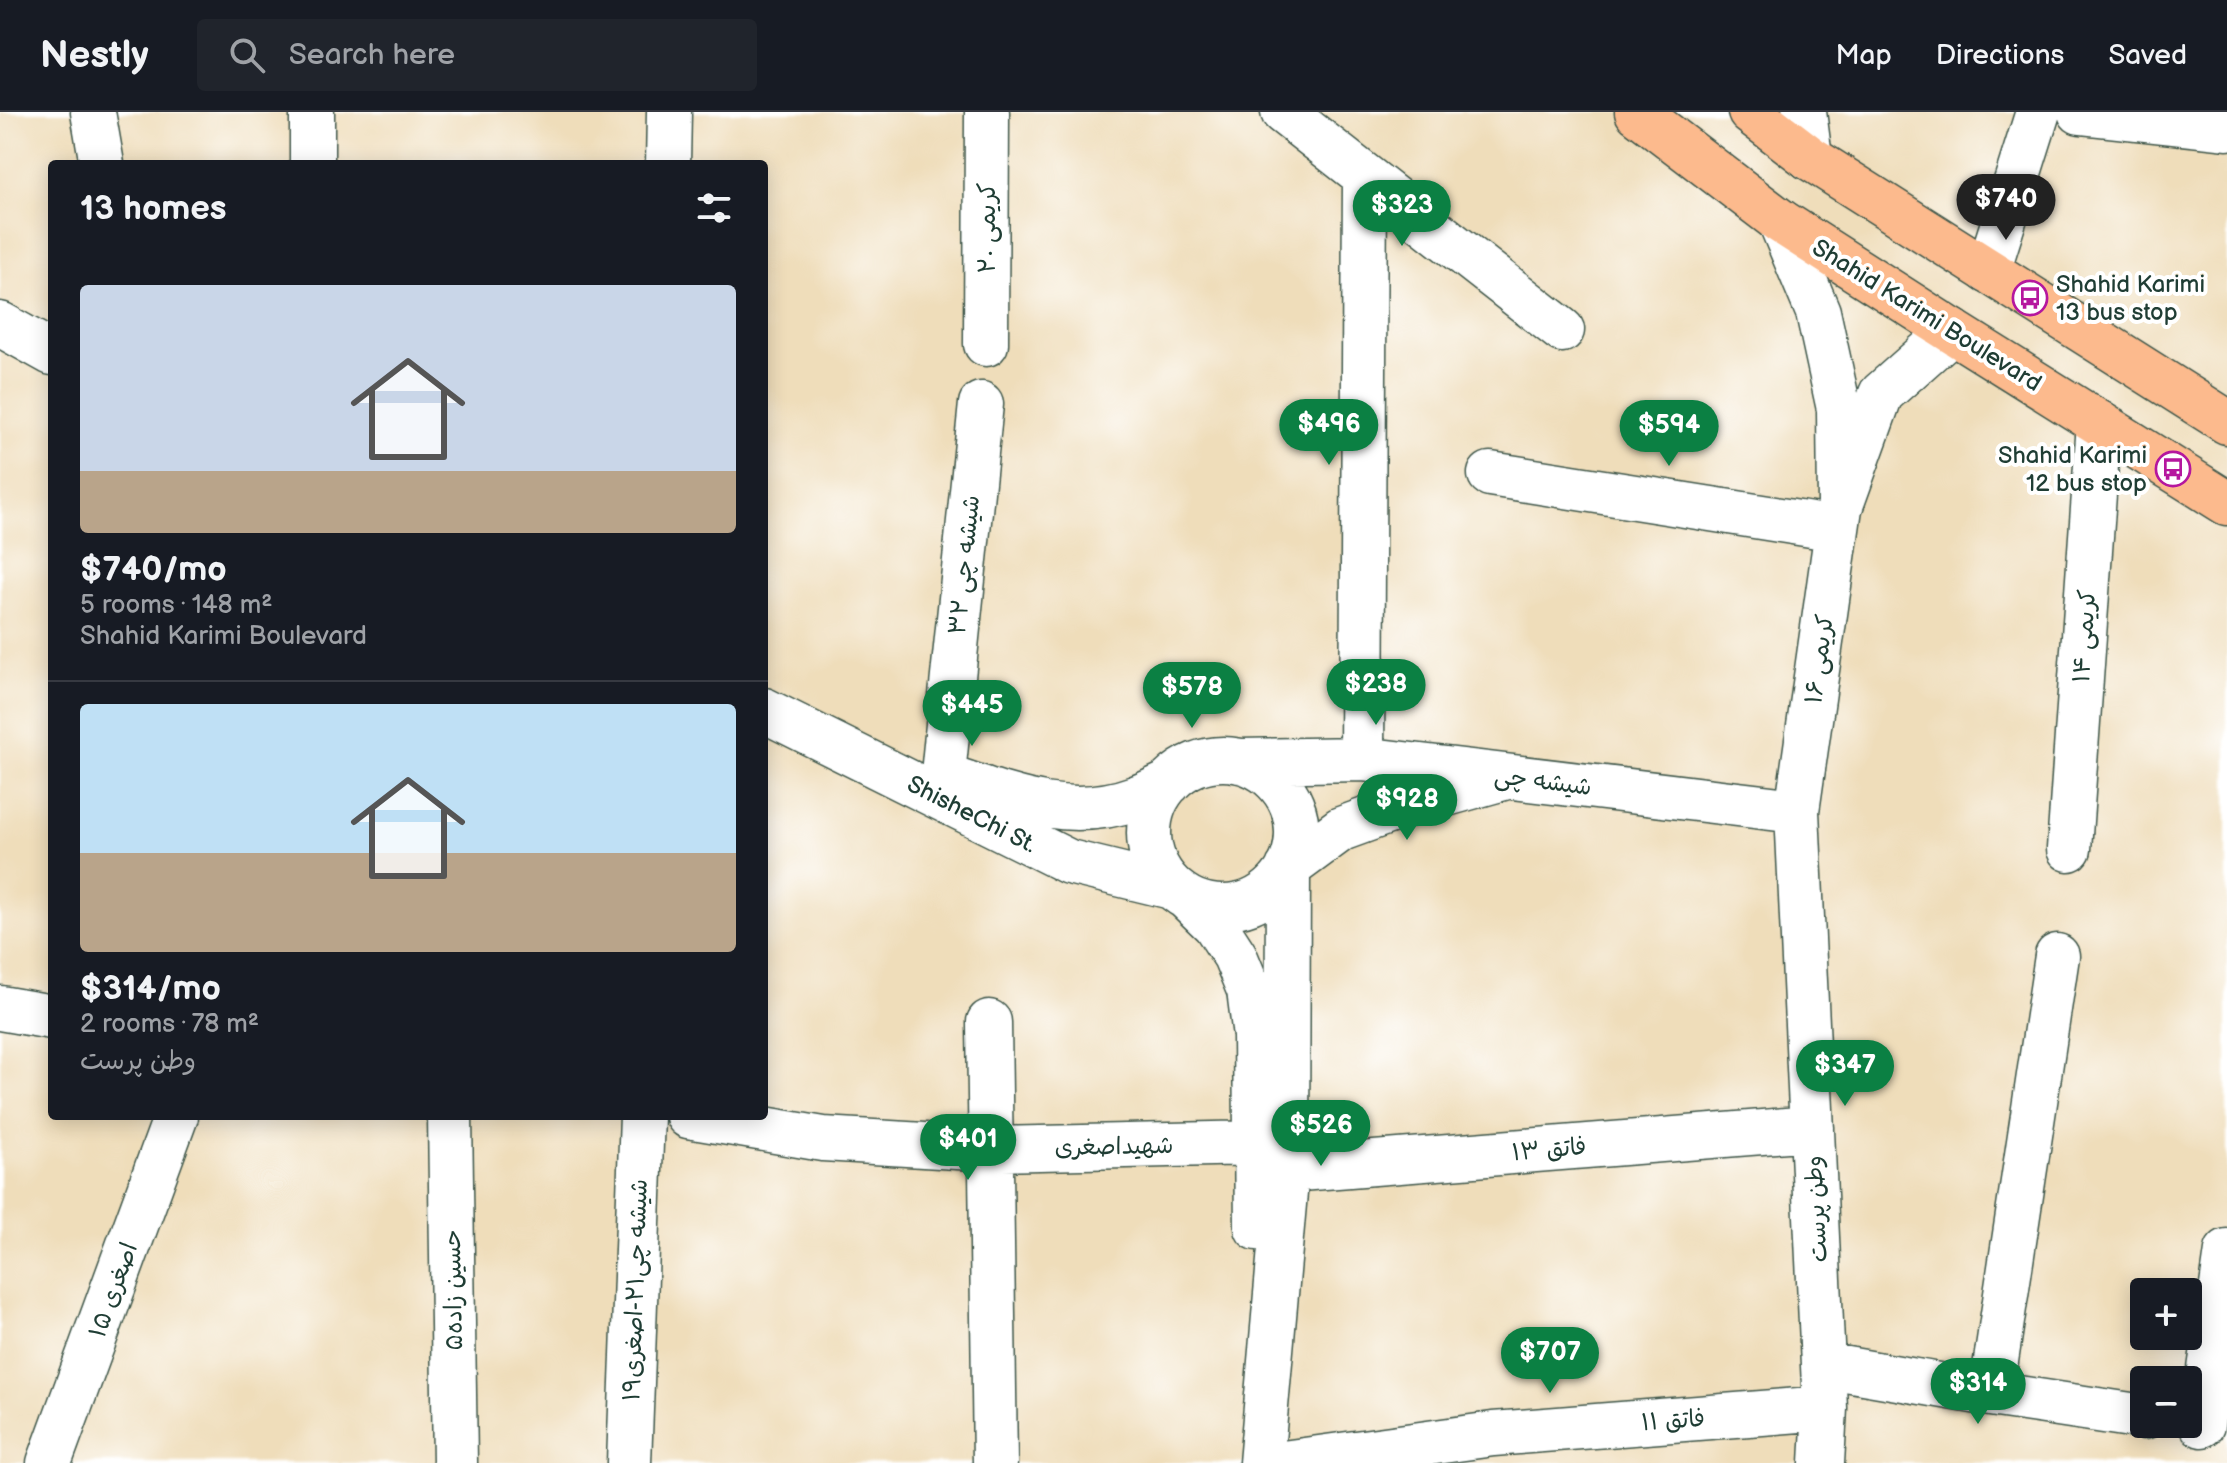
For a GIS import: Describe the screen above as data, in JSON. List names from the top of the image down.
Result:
{
  "streets": {
    "main road": ["Shahid Karimi Boulevard"],
    "street": [
      "کریمی ۲۰",
      "شیشه چی ۳۲",
      "کریمی ۱۴",
      "کریمی ۱۶",
      "شیشه چی",
      "ShisheChi St.",
      "شهیداصغری",
      "فاتق ۱۳",
      "وطن پرست",
      "اصغری ۱۵",
      "حسین زاده۵",
      "شیشه چی۲۱-اصغری۱۹",
      "فاتق ۱۱"
    ]
  },
  "crossings": [
    ["Shahid Karimi Boulevard", "کریمی ۱۴"],
    ["Shahid Karimi Boulevard", "کریمی ۱۶"],
    ["شیشه چی ۳۲", "ShisheChi St."],
    ["کریمی ۱۶", "شیشه چی"],
    ["کریمی ۱۶", "وطن پرست"],
    ["شیشه چی", "ShisheChi St."],
    ["شیشه چی", "وطن پرست"],
    ["شهیداصغری", "فاتق ۱۳"],
    ["فاتق ۱۳", "وطن پرست"],
    ["وطن پرست", "فاتق ۱۱"]
  ],
  "places": {
    "bus stop": ["Shahid Karimi 13 bus stop", "Shahid Karimi 12 bus stop"]
  },
  "page": {
    "header": "Nestly",
    "search": "Search here",
    "nav": ["Map", "Directions", "Saved"],
    "heading": "13 homes",
    "price": [
      "$740",
      "$323",
      "$496",
      "$594",
      "$238",
      "$578",
      "$445",
      "$928",
      "$347",
      "$526",
      "$401",
      "$707",
      "$314"
    ],
    "list": [
      {
        "name": "$740/mo",
        "note": "5 rooms · 148 m² · Shahid Karimi Boulevard"
      },
      {
        "name": "$314/mo",
        "note": "2 rooms · 78 m² · وطن پرست"
      }
    ],
    "map_buttons": ["+", "−"]
  }
}
